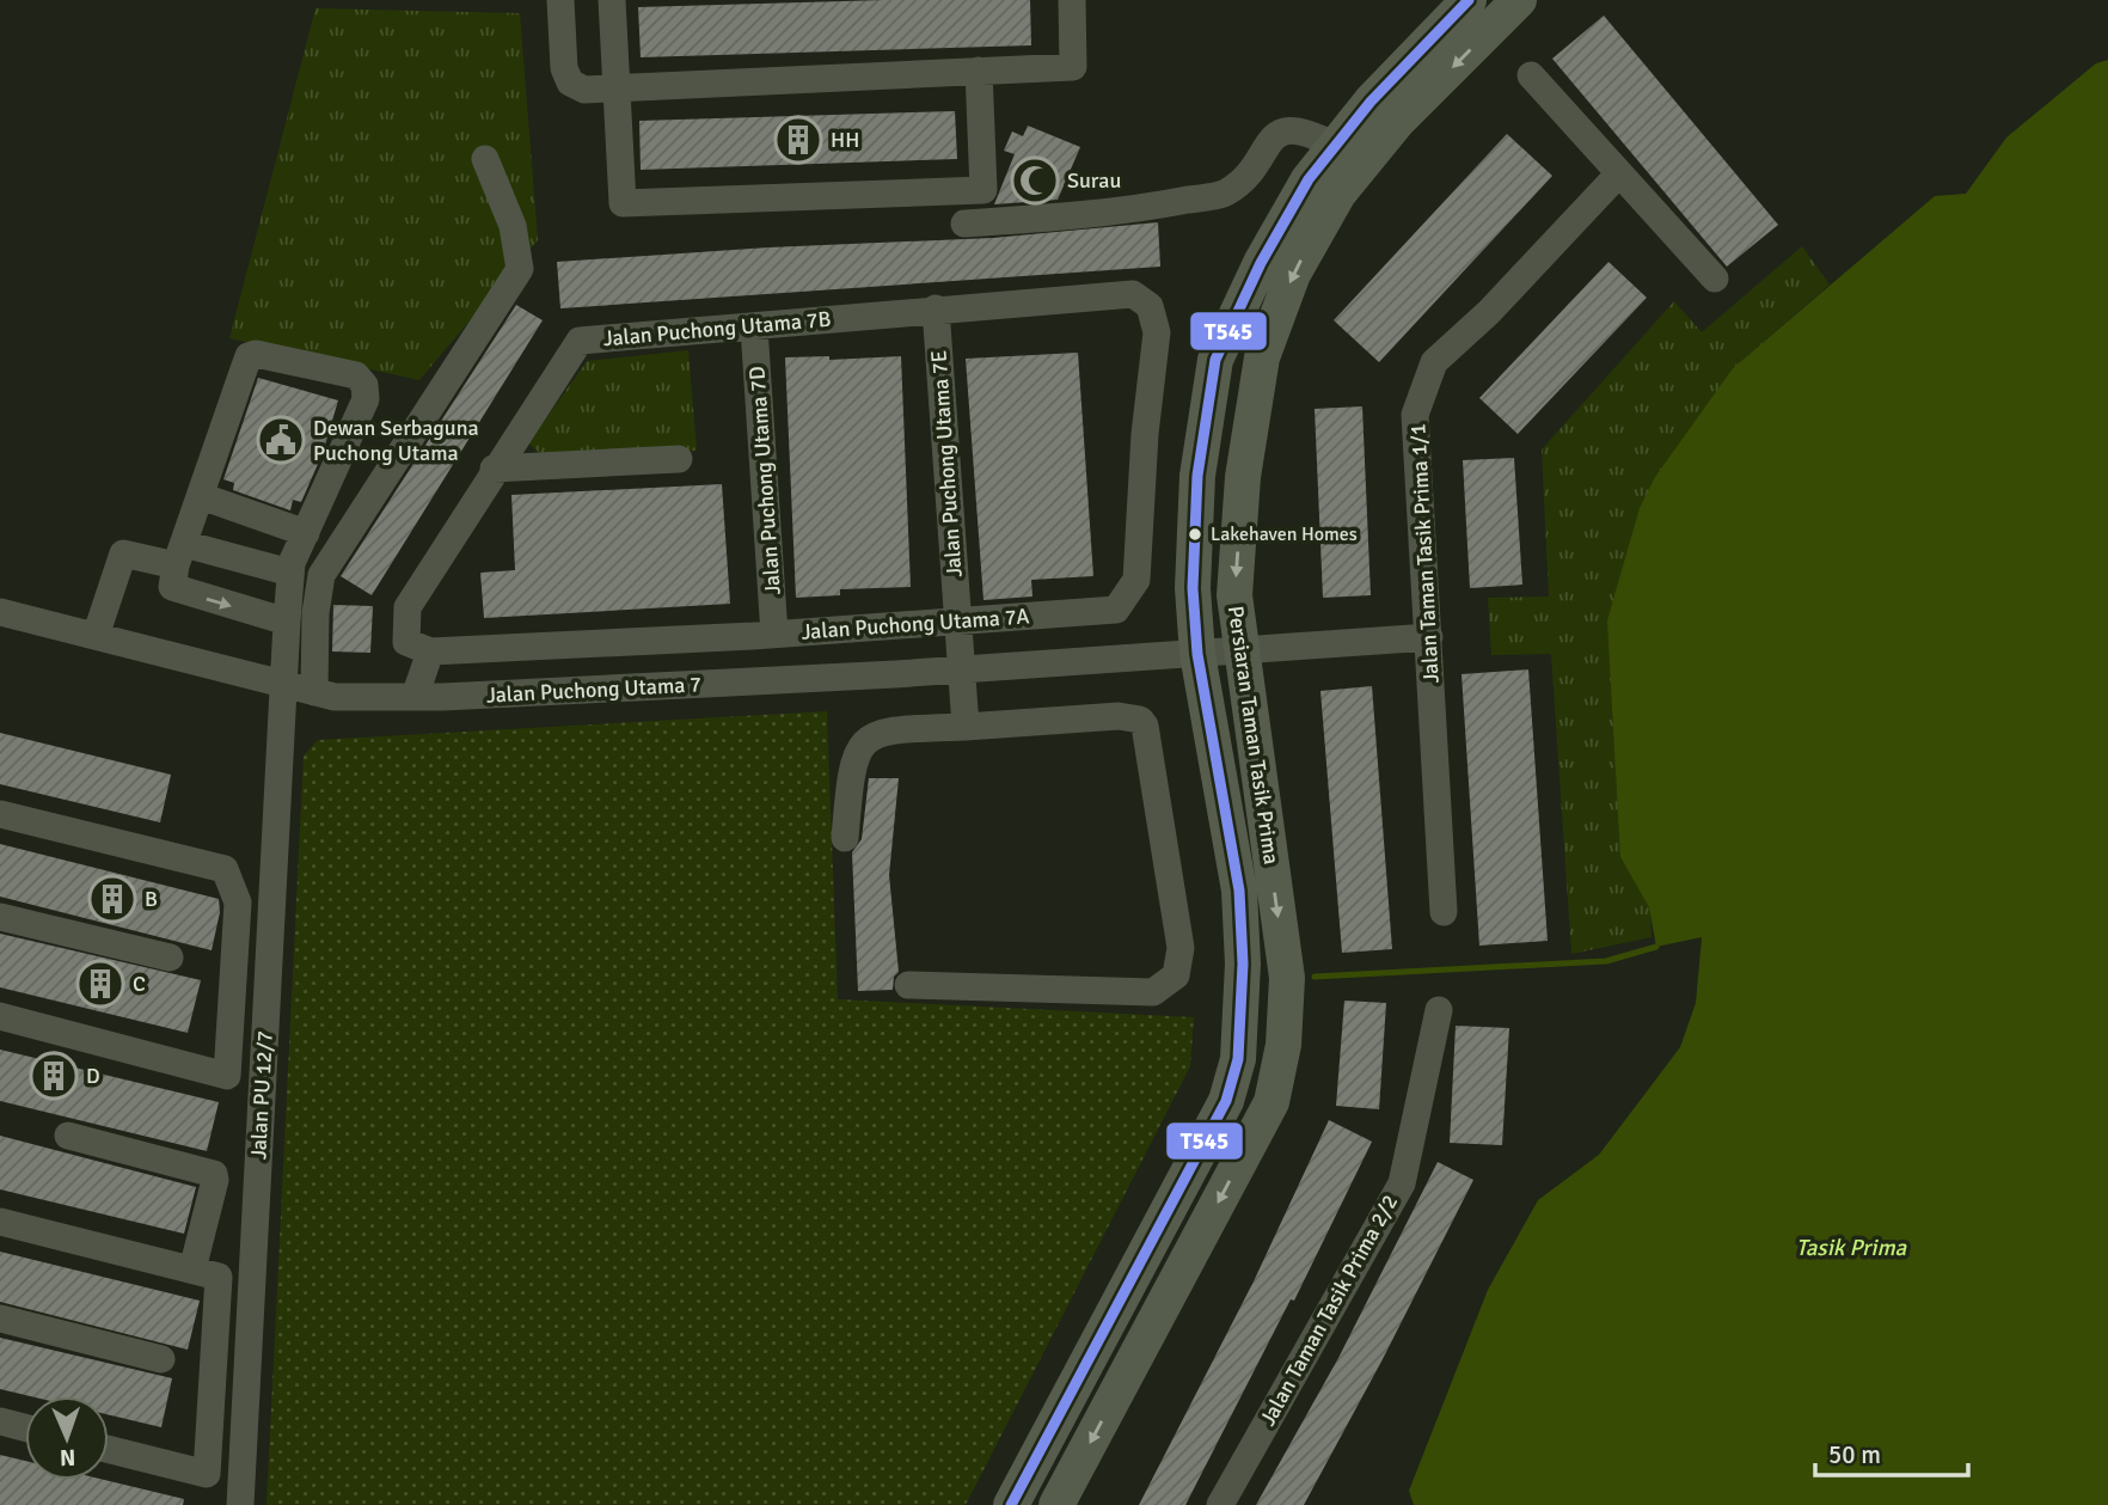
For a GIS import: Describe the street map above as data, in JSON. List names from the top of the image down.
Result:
{
  "streets": {
    "main road": ["Persiaran Taman Tasik Prima"],
    "street": [
      "Jalan Puchong Utama 7B",
      "Jalan Puchong Utama 7E",
      "Jalan Puchong Utama 7D",
      "Jalan Taman Tasik Prima 1/1",
      "Jalan Puchong Utama 7A",
      "Jalan Puchong Utama 7",
      "Jalan PU 12/7",
      "Jalan Taman Tasik Prima 2/2"
    ]
  },
  "crossings": [
    ["Jalan Puchong Utama 7B", "Jalan Puchong Utama 7E"],
    ["Jalan Puchong Utama 7B", "Jalan Puchong Utama 7D"],
    ["Jalan Puchong Utama 7B", "Jalan Puchong Utama 7A"],
    ["Jalan Puchong Utama 7E", "Jalan Puchong Utama 7A"],
    ["Jalan Puchong Utama 7E", "Jalan Puchong Utama 7"],
    ["Jalan Puchong Utama 7D", "Jalan Puchong Utama 7A"],
    ["Jalan Taman Tasik Prima 1/1", "Jalan Puchong Utama 7"],
    ["Jalan Puchong Utama 7", "Persiaran Taman Tasik Prima"],
    ["Jalan Puchong Utama 7", "Jalan PU 12/7"]
  ],
  "water": ["Tasik Prima"],
  "places": {
    "building": [
      "HH",
      "B",
      "C",
      "D"
    ],
    "mosque": ["Surau"],
    "public building": ["Dewan Serbaguna Puchong Utama"],
    "other": ["Lakehaven Homes"]
  },
  "lines": ["transit line T545"],
  "scale_bar": "50 m",
  "north": "bottom"
}
